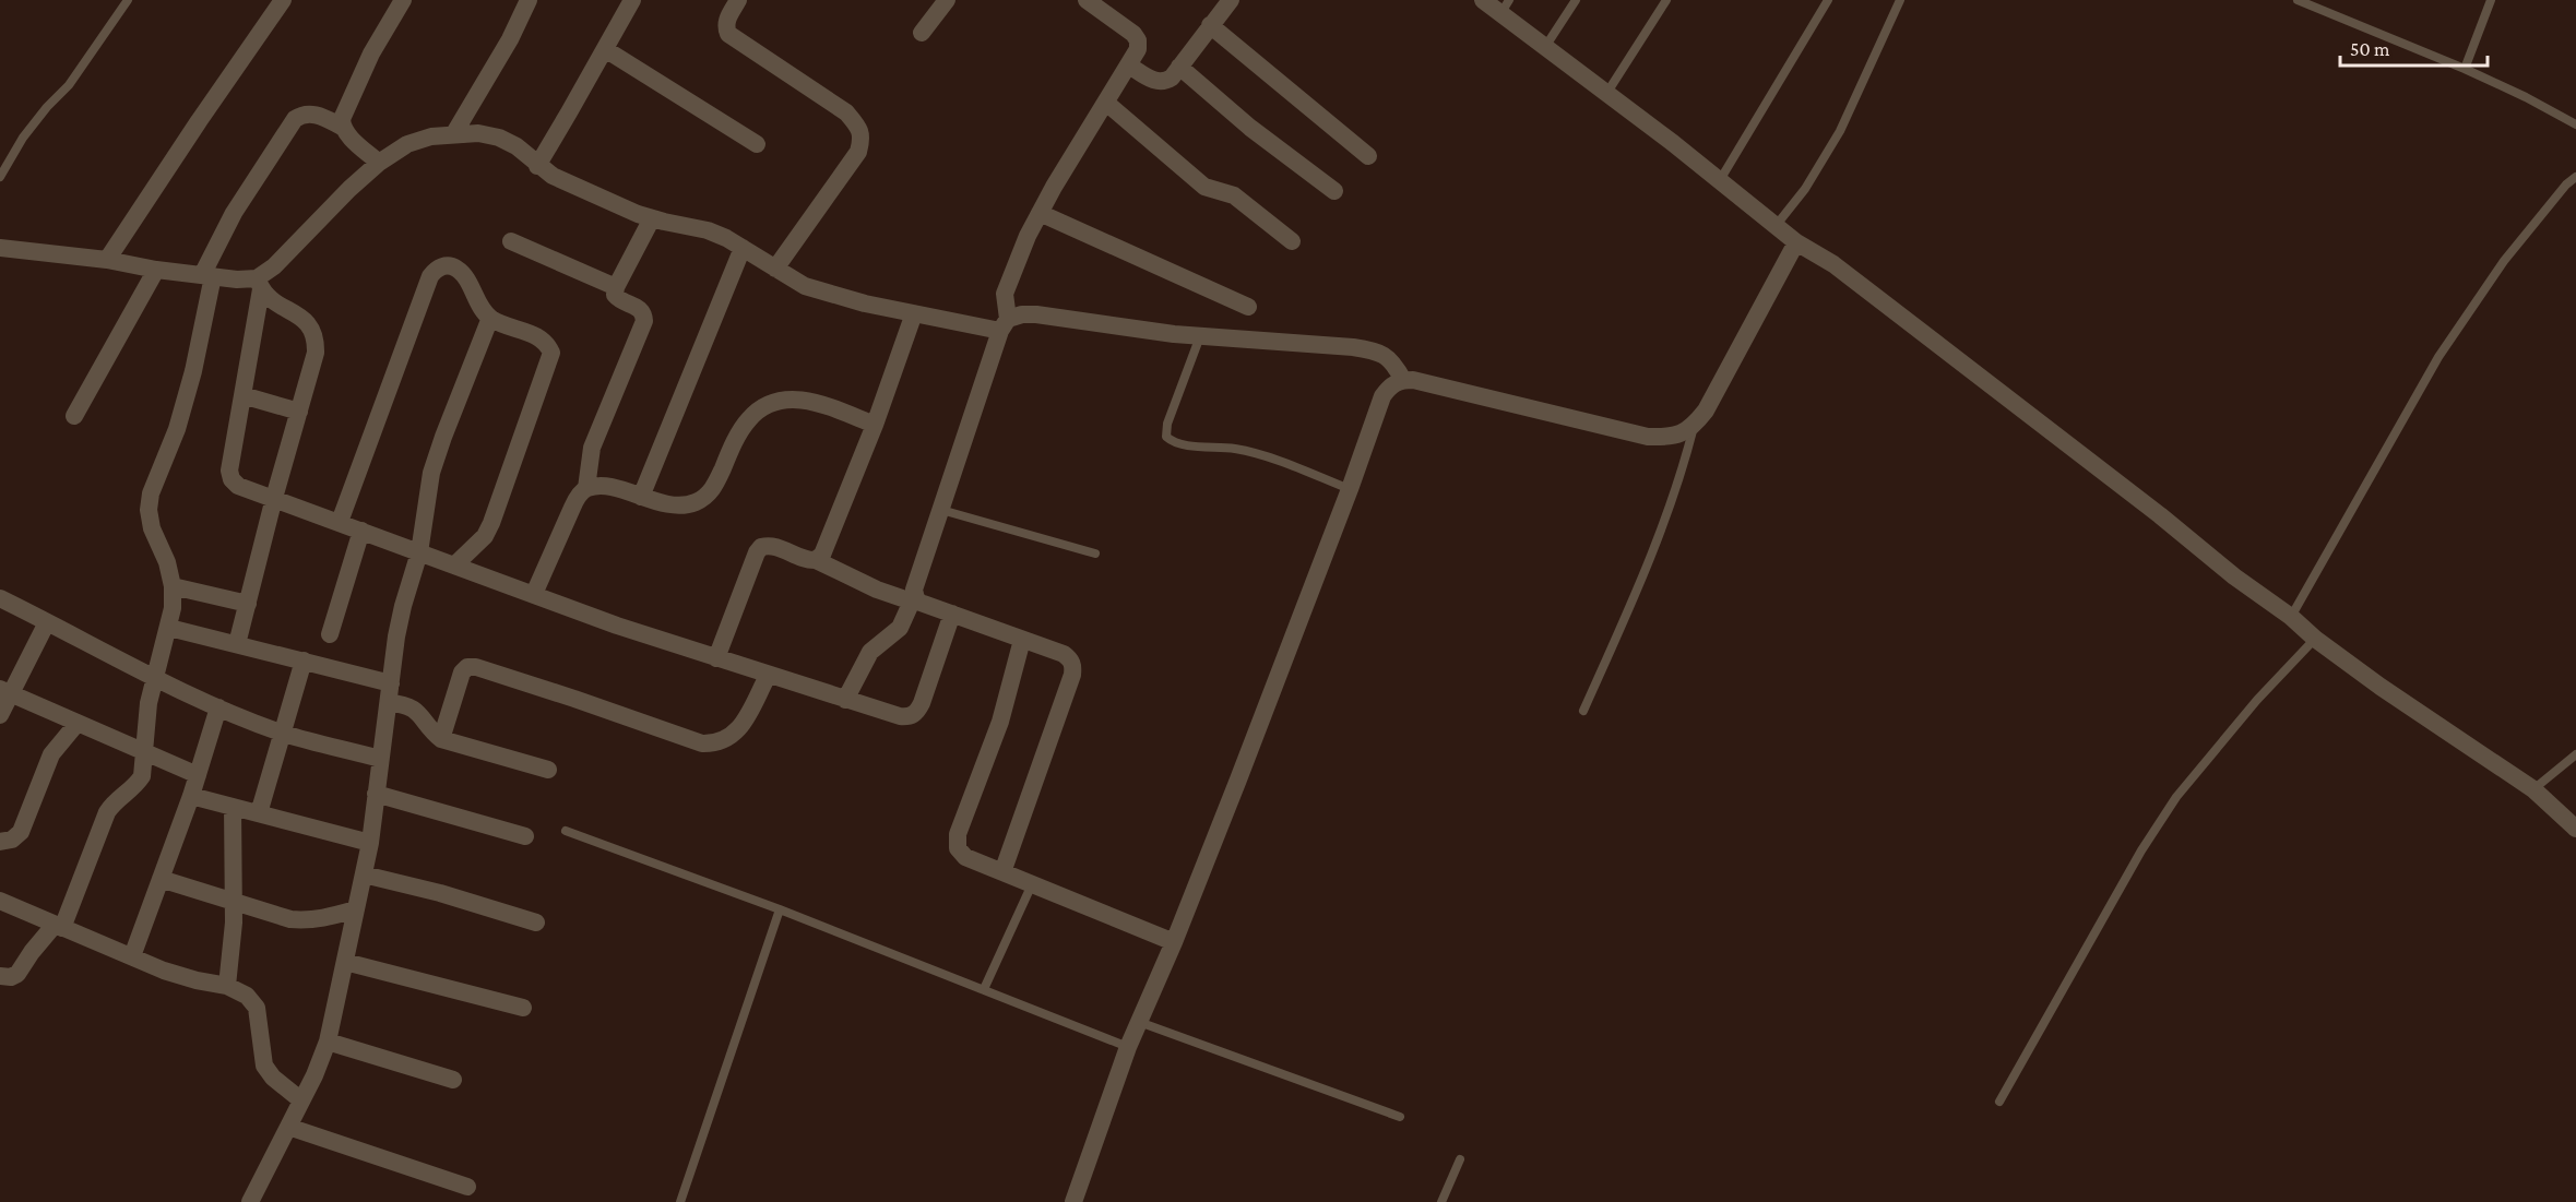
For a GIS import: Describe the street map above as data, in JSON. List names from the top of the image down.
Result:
{
  "scale_bar": "50 m"
}
